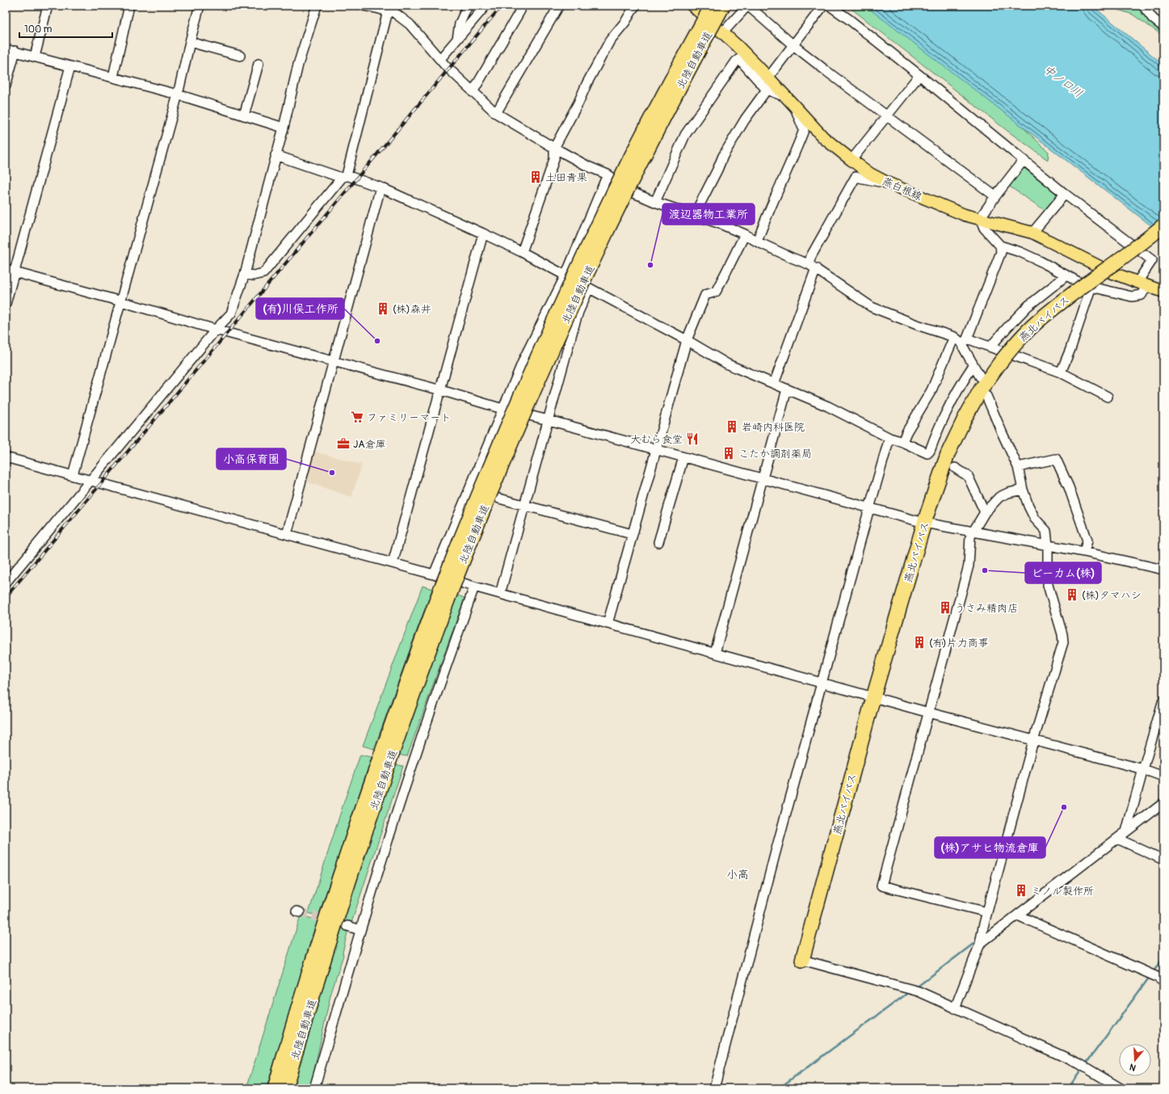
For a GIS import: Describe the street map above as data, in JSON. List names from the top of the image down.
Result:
{
  "streets": {
    "highway": ["北陸自動車道", "燕北バイパス"],
    "main road": ["燕白根線"]
  },
  "districts": ["小高"],
  "water": ["中ノ口川"],
  "places": {
    "building": [
      "土田青果",
      "(株)森井",
      "岩崎内科医院",
      "こたか調剤薬局",
      "(株)タマハシ",
      "うさみ精肉店",
      "(有)片力商事",
      "ミノル製作所"
    ],
    "other": [
      "渡辺器物工業所",
      "(有)川俣工作所",
      "小高保育園",
      "ビーカム(株)",
      "(株)アサヒ物流倉庫"
    ],
    "supermarket": ["ファミリーマート"],
    "restaurant": ["大むら食堂"],
    "office": ["JA倉庫"]
  },
  "scale_bar": "100 m",
  "north": "bottom"
}
